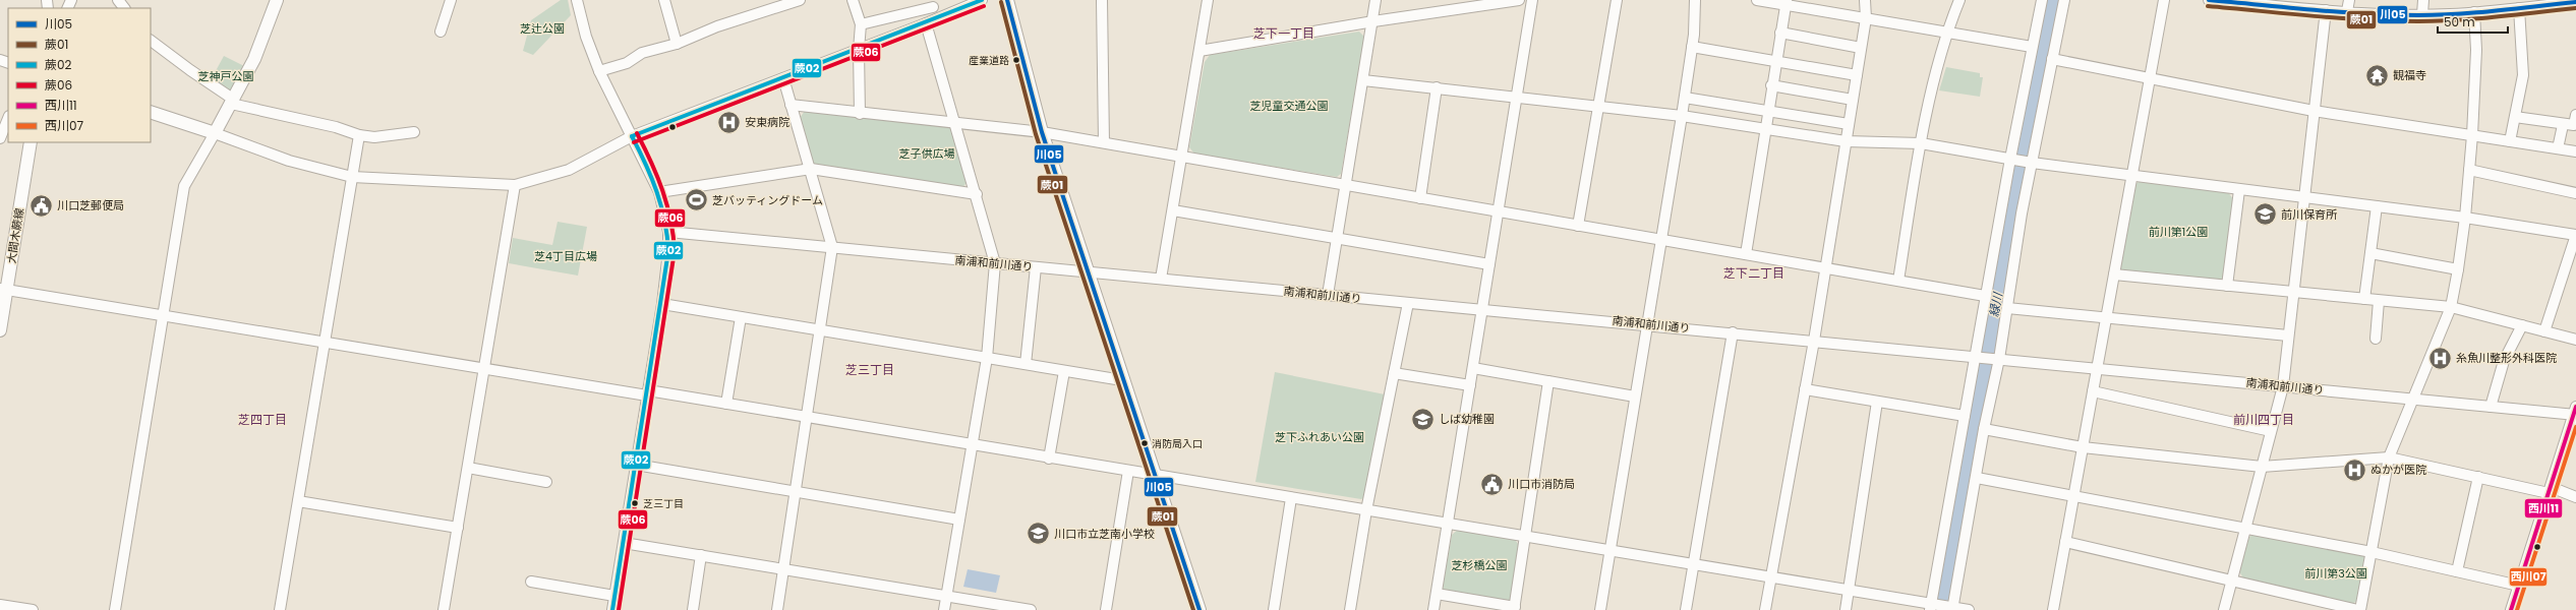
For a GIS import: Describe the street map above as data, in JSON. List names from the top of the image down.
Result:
{
  "streets": {
    "main road": ["大間木蕨線"],
    "street": ["南浦和前川通り"]
  },
  "districts": [
    "芝下一丁目",
    "芝下二丁目",
    "芝三丁目",
    "芝四丁目",
    "前川四丁目"
  ],
  "water": ["緑川"],
  "parks": [
    "芝辻公園",
    "芝神戸公園",
    "芝児童交通公園",
    "芝子供広場",
    "前川第1公園",
    "芝4丁目広場",
    "芝下ふれあい公園",
    "芝杉橋公園",
    "前川第3公園"
  ],
  "places": {
    "other": ["産業道路", "消防局入口", "芝三丁目"],
    "temple": ["観福寺"],
    "hospital": ["安東病院", "糸魚川整形外科医院", "ぬかが医院"],
    "sports": ["芝バッティングドーム"],
    "public building": ["川口芝郵便局", "川口市消防局"],
    "school or university": ["前川保育所", "しば幼稚園", "川口市立芝南小学校"]
  },
  "lines": [
    "transit line 川05",
    "transit line 蕨02",
    "transit line 蕨01",
    "transit line 蕨06",
    "transit line 西川11",
    "transit line 西川07"
  ],
  "legend": [
    "川05",
    "蕨01",
    "蕨02",
    "蕨06",
    "西川11",
    "西川07"
  ],
  "scale_bar": "50 m"
}
